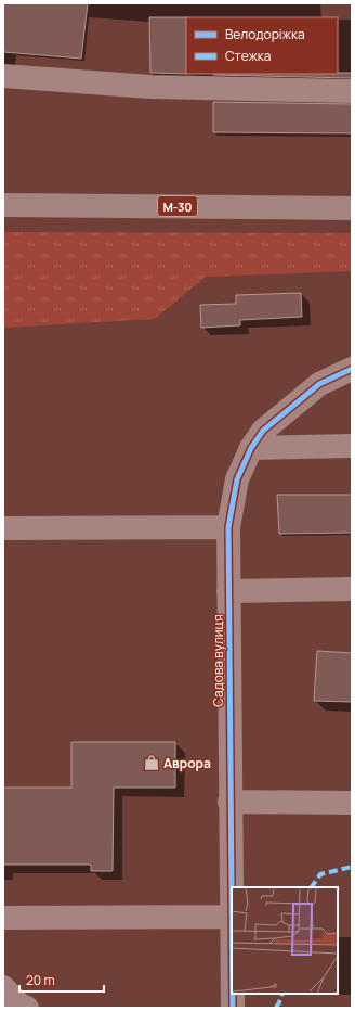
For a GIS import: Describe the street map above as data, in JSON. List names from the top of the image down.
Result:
{
  "streets": {
    "highway": ["М-30"],
    "street": ["Садова вулиця"]
  },
  "places": {
    "shop": ["Аврора"]
  },
  "legend": ["Велодоріжка", "Стежка"],
  "scale_bar": "20 m"
}
